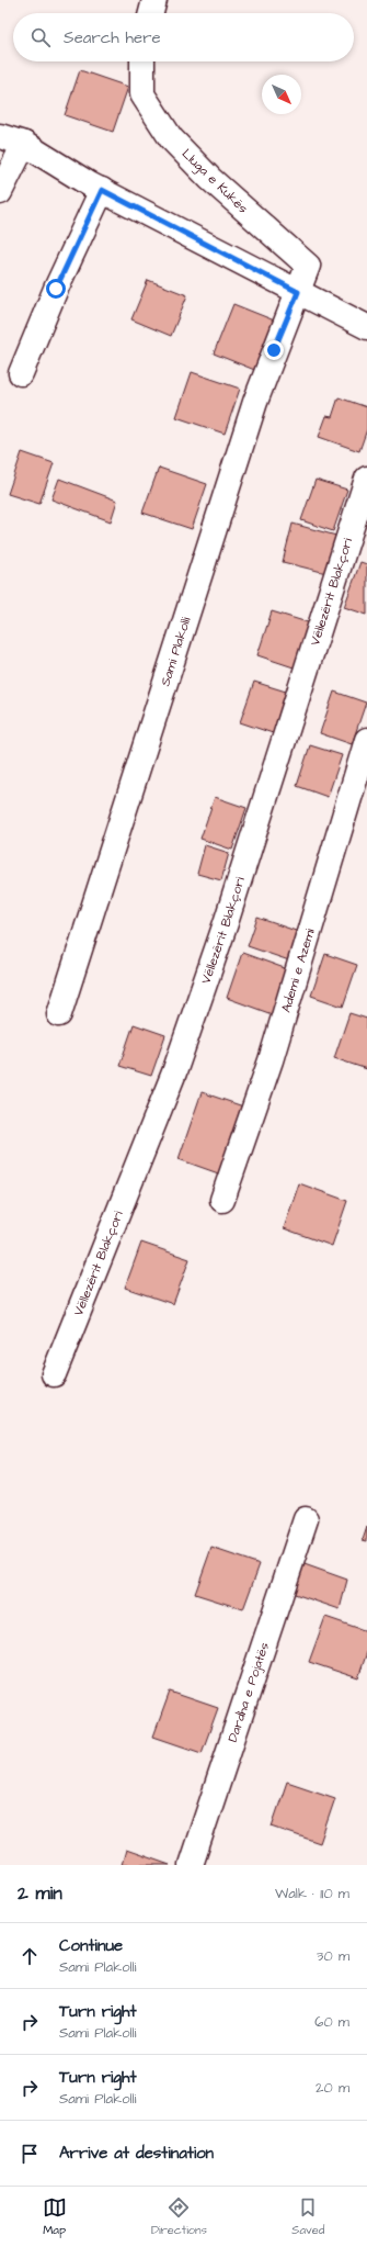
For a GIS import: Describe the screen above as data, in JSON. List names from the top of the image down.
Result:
{
  "streets": {
    "street": [
      "Lluga e Kukës",
      "Vëllezërit Blakçori",
      "Sami Plakolli",
      "Ademi e Azemi",
      "Dardha e Pojatës"
    ]
  },
  "crossings": [
    ["Lluga e Kukës", "Sami Plakolli"]
  ],
  "north": "bottom right",
  "page": {
    "search": "Search here",
    "heading": ["2 min", "Walk · 110 m"],
    "list": [
      ["Continue", "Sami Plakolli", "30 m"],
      ["Turn right", "Sami Plakolli", "60 m"],
      ["Turn right", "Sami Plakolli", "20 m"],
      "Arrive at destination"
    ],
    "nav": ["Map", "Directions", "Saved"]
  }
}
